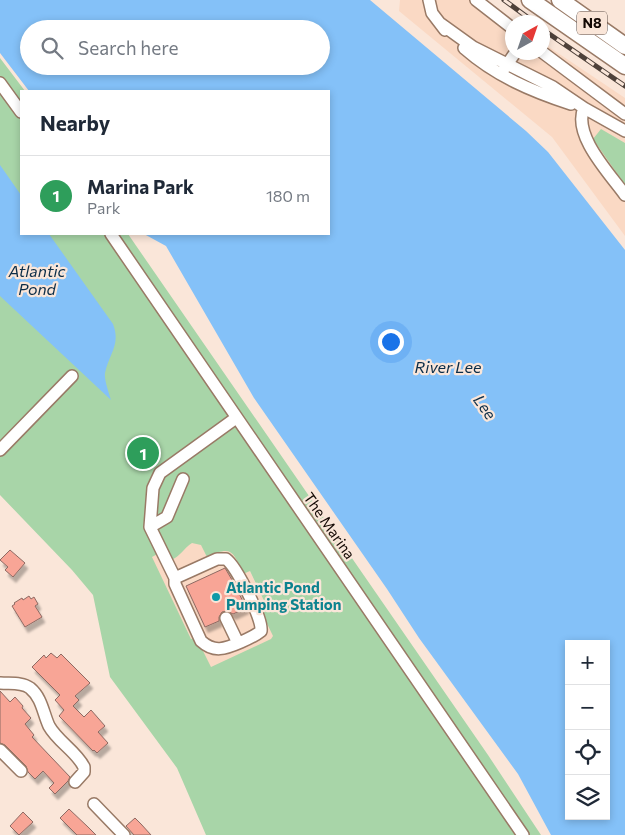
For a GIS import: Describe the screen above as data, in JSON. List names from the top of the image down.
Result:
{
  "streets": {
    "highway": ["N8"],
    "street": ["The Marina"]
  },
  "water": ["Atlantic Pond", "River Lee", "Lee"],
  "places": ["Atlantic Pond Pumping Station"],
  "north": "top right",
  "page": {
    "search": "Search here",
    "heading": "Nearby",
    "list": [
      {
        "mark": "1",
        "name": "Marina Park",
        "note": "Park",
        "value": "180 m"
      }
    ],
    "pins": "1",
    "map_buttons": ["+", "−"]
  }
}
